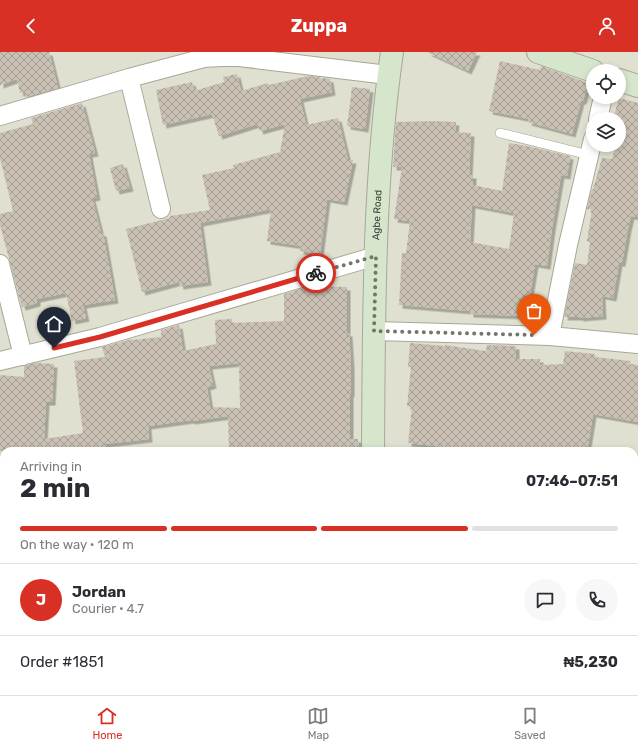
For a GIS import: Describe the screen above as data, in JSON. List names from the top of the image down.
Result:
{
  "streets": {
    "street": ["Agbe Road"]
  },
  "page": {
    "header": "Zuppa",
    "heading": ["2 min", "Arriving in", "07:46–07:51"],
    "panel": [
      "Jordan",
      "Courier · 4.7",
      "Order #1851",
      "₦5,230"
    ],
    "bar": "On the way · 120 m",
    "round": "J",
    "tabs": ["Home", "Map", "Saved"]
  }
}
